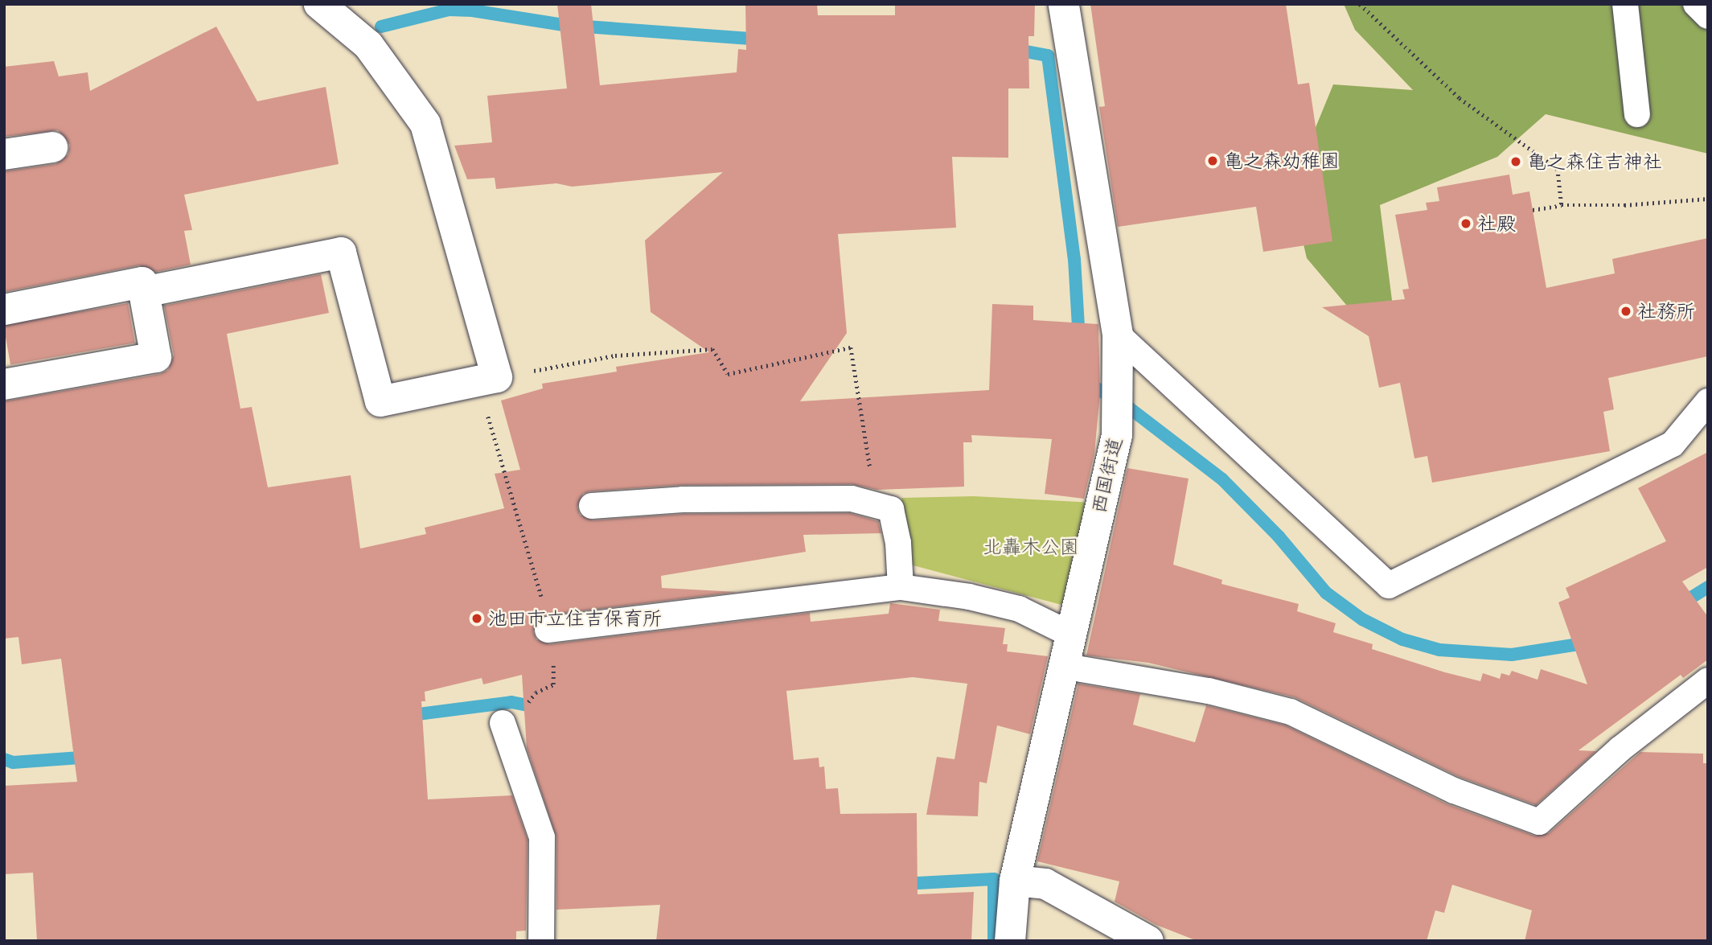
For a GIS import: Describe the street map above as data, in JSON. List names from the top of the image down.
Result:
{
  "streets": {
    "street": ["西国街道"]
  },
  "parks": ["北轟木公園"],
  "places": [
    "亀之森幼稚園",
    "亀之森住吉神社",
    "社殿",
    "社務所",
    "池田市立住吉保育所"
  ]
}
